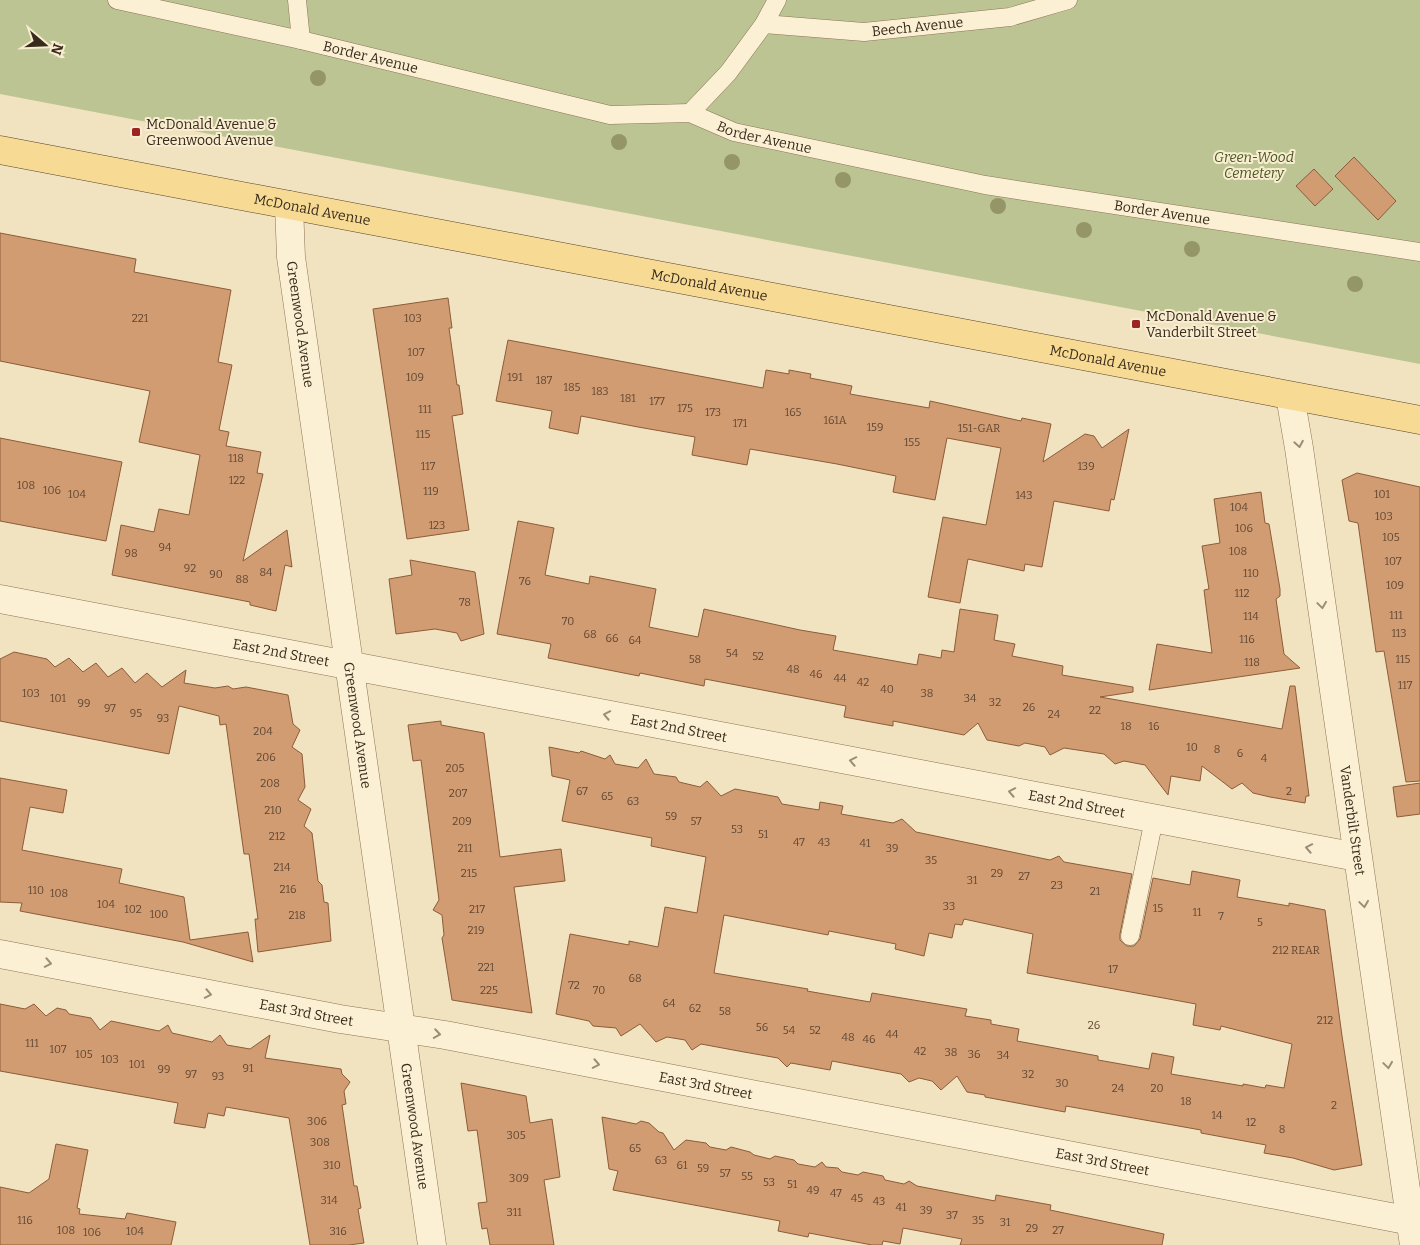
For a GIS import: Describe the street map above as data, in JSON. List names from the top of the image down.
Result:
{
  "streets": {
    "main road": ["McDonald Avenue"],
    "street": [
      "Greenwood Avenue",
      "East 2nd Street",
      "Vanderbilt Street",
      "East 3rd Street"
    ],
    "lane": ["Beech Avenue", "Border Avenue"]
  },
  "crossings": [
    ["McDonald Avenue", "Greenwood Avenue"],
    ["McDonald Avenue", "Vanderbilt Street"],
    ["Greenwood Avenue", "East 2nd Street"],
    ["Greenwood Avenue", "East 3rd Street"],
    ["East 2nd Street", "Vanderbilt Street"],
    ["Vanderbilt Street", "East 3rd Street"]
  ],
  "one_way": ["East 2nd Street", "Vanderbilt Street", "East 3rd Street"],
  "parks": ["Green-Wood Cemetery"],
  "places": {
    "transit": ["McDonald Avenue & Greenwood Avenue", "McDonald Avenue & Vanderbilt Street"]
  },
  "house_numbers": [
    "221",
    "103",
    "107",
    "109",
    "191",
    "187",
    "185",
    "183",
    "181",
    "177",
    "175",
    "111",
    "173",
    "165",
    "161A",
    "171",
    "159",
    "151-GAR",
    "115",
    "155",
    "118",
    "117",
    "139",
    "122",
    "108",
    "106",
    "119",
    "104",
    "101",
    "143",
    "104",
    "103",
    "123",
    "106",
    "105",
    "94",
    "108",
    "98",
    "107",
    "92",
    "84",
    "110",
    "90",
    "88",
    "76",
    "109",
    "112",
    "78",
    "111",
    "114",
    "70",
    "113",
    "68",
    "66",
    "116",
    "64",
    "54",
    "52",
    "58",
    "115",
    "118",
    "48",
    "46",
    "44",
    "42",
    "117",
    "40",
    "103",
    "38",
    "101",
    "34",
    "32",
    "99",
    "26",
    "97",
    "22",
    "95",
    "24",
    "93",
    "18",
    "16",
    "204",
    "10",
    "8",
    "6",
    "206",
    "4",
    "205",
    "208",
    "67",
    "2",
    "207",
    "65",
    "63",
    "210",
    "59",
    "209",
    "57",
    "53",
    "51",
    "212",
    "47",
    "43",
    "41",
    "211",
    "39",
    "35",
    "214",
    "215",
    "29",
    "27",
    "31",
    "23",
    "216",
    "110",
    "21",
    "108",
    "104",
    "33",
    "15",
    "102",
    "217",
    "11",
    "100",
    "218",
    "7",
    "5",
    "219",
    "212 REAR",
    "221",
    "17",
    "68",
    "72",
    "225",
    "70",
    "64",
    "62",
    "58",
    "212",
    "26",
    "56",
    "54",
    "52",
    "44",
    "48",
    "46",
    "111",
    "107",
    "42",
    "38",
    "105",
    "36",
    "34",
    "103",
    "101",
    "91",
    "99",
    "97",
    "32",
    "93",
    "30",
    "24",
    "20",
    "18",
    "2",
    "14",
    "306",
    "12",
    "8",
    "305",
    "308",
    "65",
    "63",
    "310",
    "61",
    "59",
    "57",
    "55",
    "309",
    "53",
    "51",
    "49",
    "47",
    "45",
    "314",
    "43",
    "41",
    "39",
    "311",
    "37",
    "116",
    "35",
    "31",
    "29",
    "108",
    "27",
    "104",
    "316",
    "106"
  ],
  "north": "right"
}
